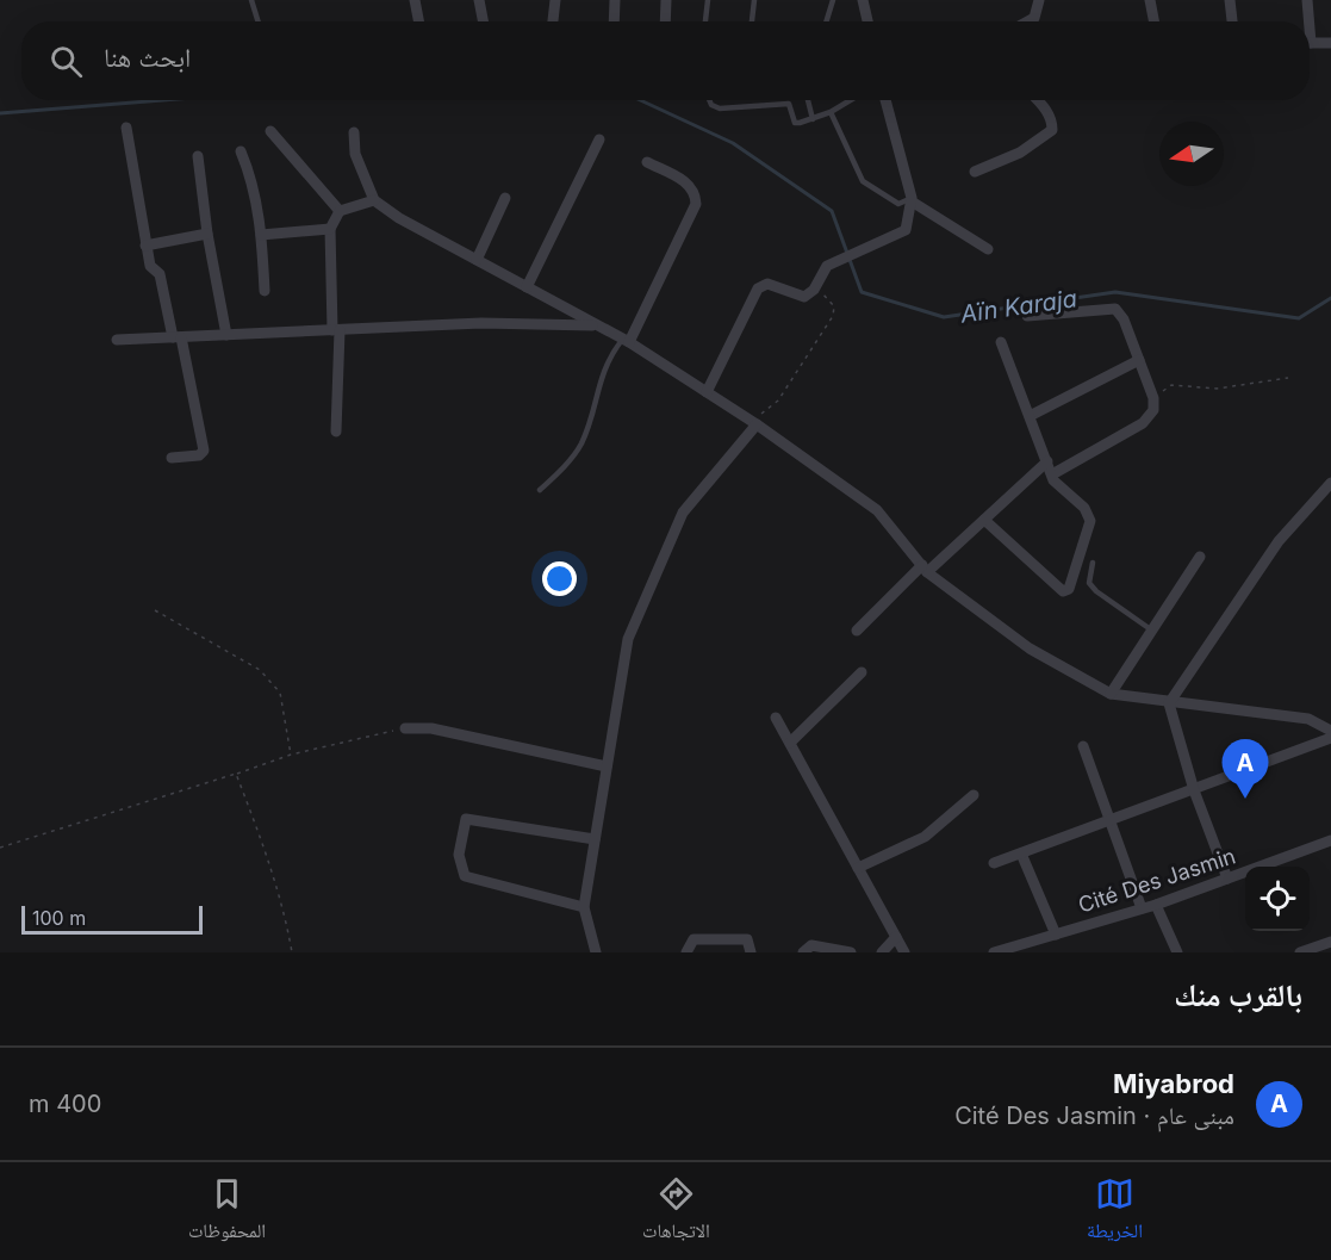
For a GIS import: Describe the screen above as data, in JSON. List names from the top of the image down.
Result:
{
  "streets": {
    "street": ["Cité Des Jasmin"]
  },
  "water": ["Aïn Karaja"],
  "scale_bar": "100 m",
  "north": "left",
  "page": {
    "search": "ابحث هنا",
    "pins": "A",
    "scale": "100 m",
    "heading": "بالقرب منك",
    "list": [
      {
        "mark": "A",
        "name": "Miyabrod",
        "note": "مبنى عام · Cité Des Jasmin",
        "value": "400 m"
      }
    ],
    "nav": ["الخريطة", "الاتجاهات", "المحفوظات"]
  }
}
